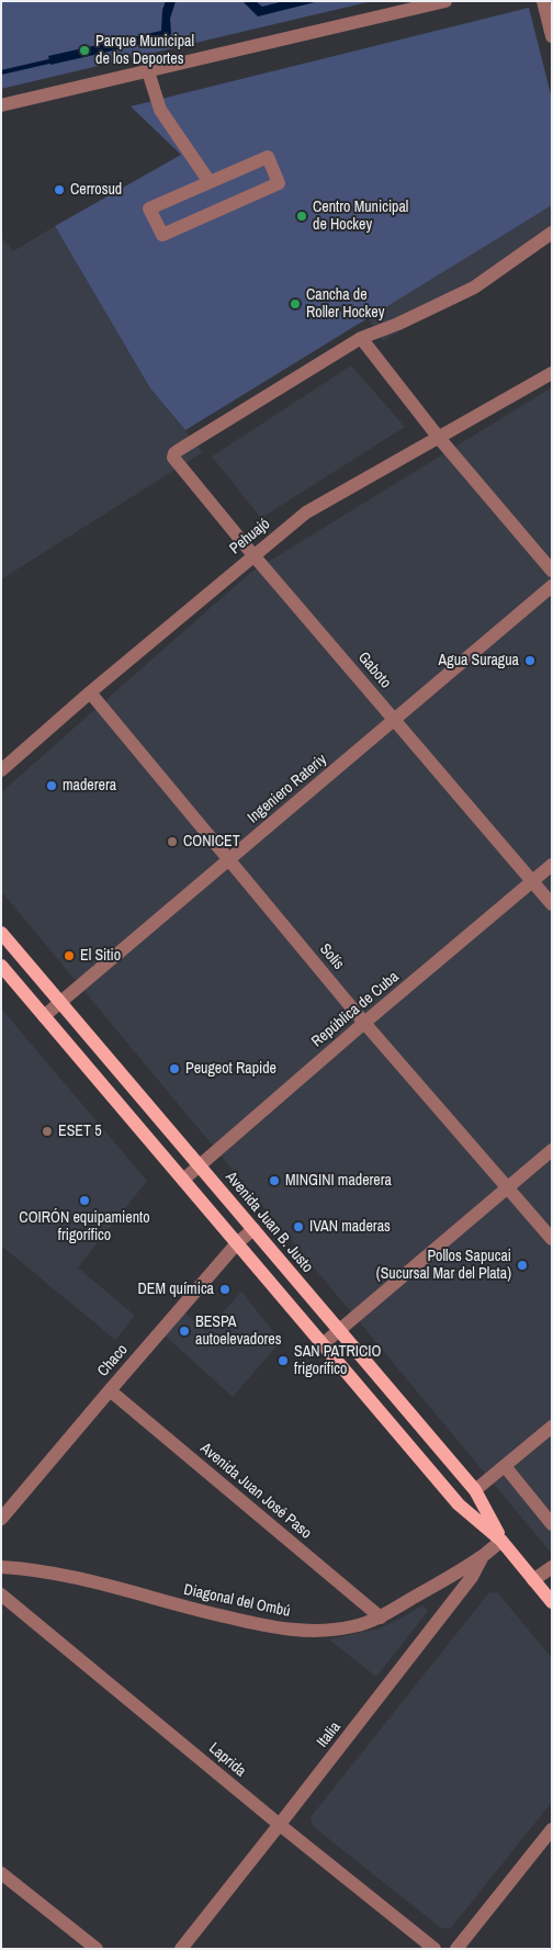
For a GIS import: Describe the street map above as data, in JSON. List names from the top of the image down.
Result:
{
  "streets": {
    "main road": ["Avenida Juan B. Justo"],
    "street": [
      "Pehuajó",
      "Gaboto",
      "Ingeniero Rateriy",
      "Solís",
      "República de Cuba",
      "Chaco",
      "Avenida Juan José Paso",
      "Diagonal del Ombú",
      "Italia",
      "Laprida"
    ]
  },
  "crossings": [
    ["Pehuajó", "Gaboto"],
    ["Pehuajó", "Solís"],
    ["Gaboto", "Ingeniero Rateriy"],
    ["Gaboto", "República de Cuba"],
    ["Ingeniero Rateriy", "Solís"],
    ["Ingeniero Rateriy", "Avenida Juan B. Justo"],
    ["Solís", "República de Cuba"],
    ["República de Cuba", "Avenida Juan B. Justo"],
    ["Avenida Juan B. Justo", "Chaco"],
    ["Avenida Juan B. Justo", "Italia"],
    ["Chaco", "Avenida Juan José Paso"],
    ["Avenida Juan José Paso", "Diagonal del Ombú"],
    ["Diagonal del Ombú", "Italia"],
    ["Italia", "Laprida"]
  ],
  "places": [
    "Parque Municipal de los Deportes",
    "Cerrosud",
    "Centro Municipal de Hockey",
    "Cancha de Roller Hockey",
    "Agua Suragua",
    "maderera",
    "CONICET",
    "El Sitio",
    "Peugeot Rapide",
    "ESET 5",
    "MINGINI maderera",
    "COIRÓN equipamiento frigorífico",
    "IVAN maderas",
    "Pollos Sapucai (Sucursal Mar del Plata)",
    "DEM química",
    "BESPA autoelevadores",
    "SAN PATRICIO frigorífico"
  ]
}
